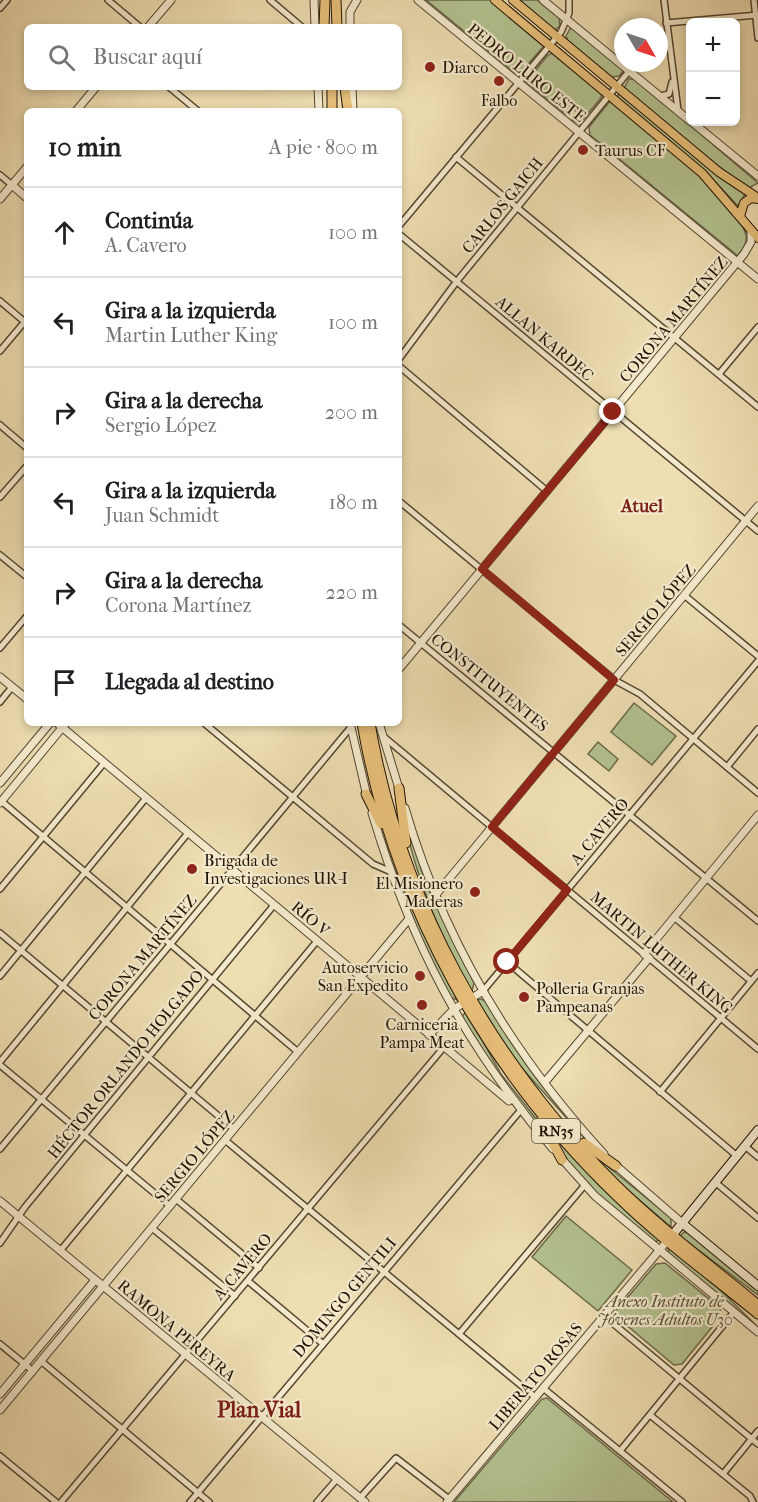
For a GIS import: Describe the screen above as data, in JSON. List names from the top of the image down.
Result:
{
  "streets": {
    "highway": ["RN35"],
    "street": [
      "PEDRO LURO ESTE",
      "CARLOS GAICH",
      "CORONA MARTÍNEZ",
      "ALLAN KARDEC",
      "SERGIO LÓPEZ",
      "CONSTITUYENTES",
      "A. CAVERO",
      "RÍO V",
      "MARTIN LUTHER KING",
      "HÉCTOR ORLANDO HOLGADO",
      "DOMINGO GENTILI",
      "RAMONA PEREYRA",
      "LIBERATO ROSAS"
    ]
  },
  "crossings": [
    ["PEDRO LURO ESTE", "CARLOS GAICH"],
    ["PEDRO LURO ESTE", "CORONA MARTÍNEZ"],
    ["CARLOS GAICH", "ALLAN KARDEC"],
    ["CORONA MARTÍNEZ", "ALLAN KARDEC"],
    ["CORONA MARTÍNEZ", "CONSTITUYENTES"],
    ["CORONA MARTÍNEZ", "RÍO V"],
    ["ALLAN KARDEC", "SERGIO LÓPEZ"],
    ["SERGIO LÓPEZ", "CONSTITUYENTES"],
    ["SERGIO LÓPEZ", "RÍO V"],
    ["SERGIO LÓPEZ", "MARTIN LUTHER KING"],
    ["SERGIO LÓPEZ", "RAMONA PEREYRA"],
    ["CONSTITUYENTES", "A. CAVERO"],
    ["A. CAVERO", "RÍO V"],
    ["A. CAVERO", "MARTIN LUTHER KING"],
    ["A. CAVERO", "RN35"],
    ["A. CAVERO", "RAMONA PEREYRA"],
    ["RÍO V", "HÉCTOR ORLANDO HOLGADO"],
    ["RÍO V", "DOMINGO GENTILI"],
    ["HÉCTOR ORLANDO HOLGADO", "RAMONA PEREYRA"],
    ["RN35", "LIBERATO ROSAS"],
    ["DOMINGO GENTILI", "RAMONA PEREYRA"]
  ],
  "districts": ["Atuel", "Plan Vial"],
  "parks": ["Anexo Instituto de Jóvenes Adultos U30"],
  "places": [
    "Diarco",
    "Falbo",
    "Taurus CF",
    "Brigada de Investigaciones UR-I",
    "El Misionero Maderas",
    "Autoservicio San Expedito",
    "Polleria Granjas Pampeanas",
    "Carniceria Pampa Meat"
  ],
  "north": "bottom right",
  "page": {
    "map_buttons": ["+", "−"],
    "search": "Buscar aquí",
    "heading": ["10 min", "A pie · 800 m"],
    "list": [
      ["Continúa", "A. Cavero", "100 m"],
      ["Gira a la izquierda", "Martin Luther King", "100 m"],
      ["Gira a la derecha", "Sergio López", "200 m"],
      ["Gira a la izquierda", "Juan Schmidt", "180 m"],
      ["Gira a la derecha", "Corona Martínez", "220 m"],
      "Llegada al destino"
    ]
  }
}
